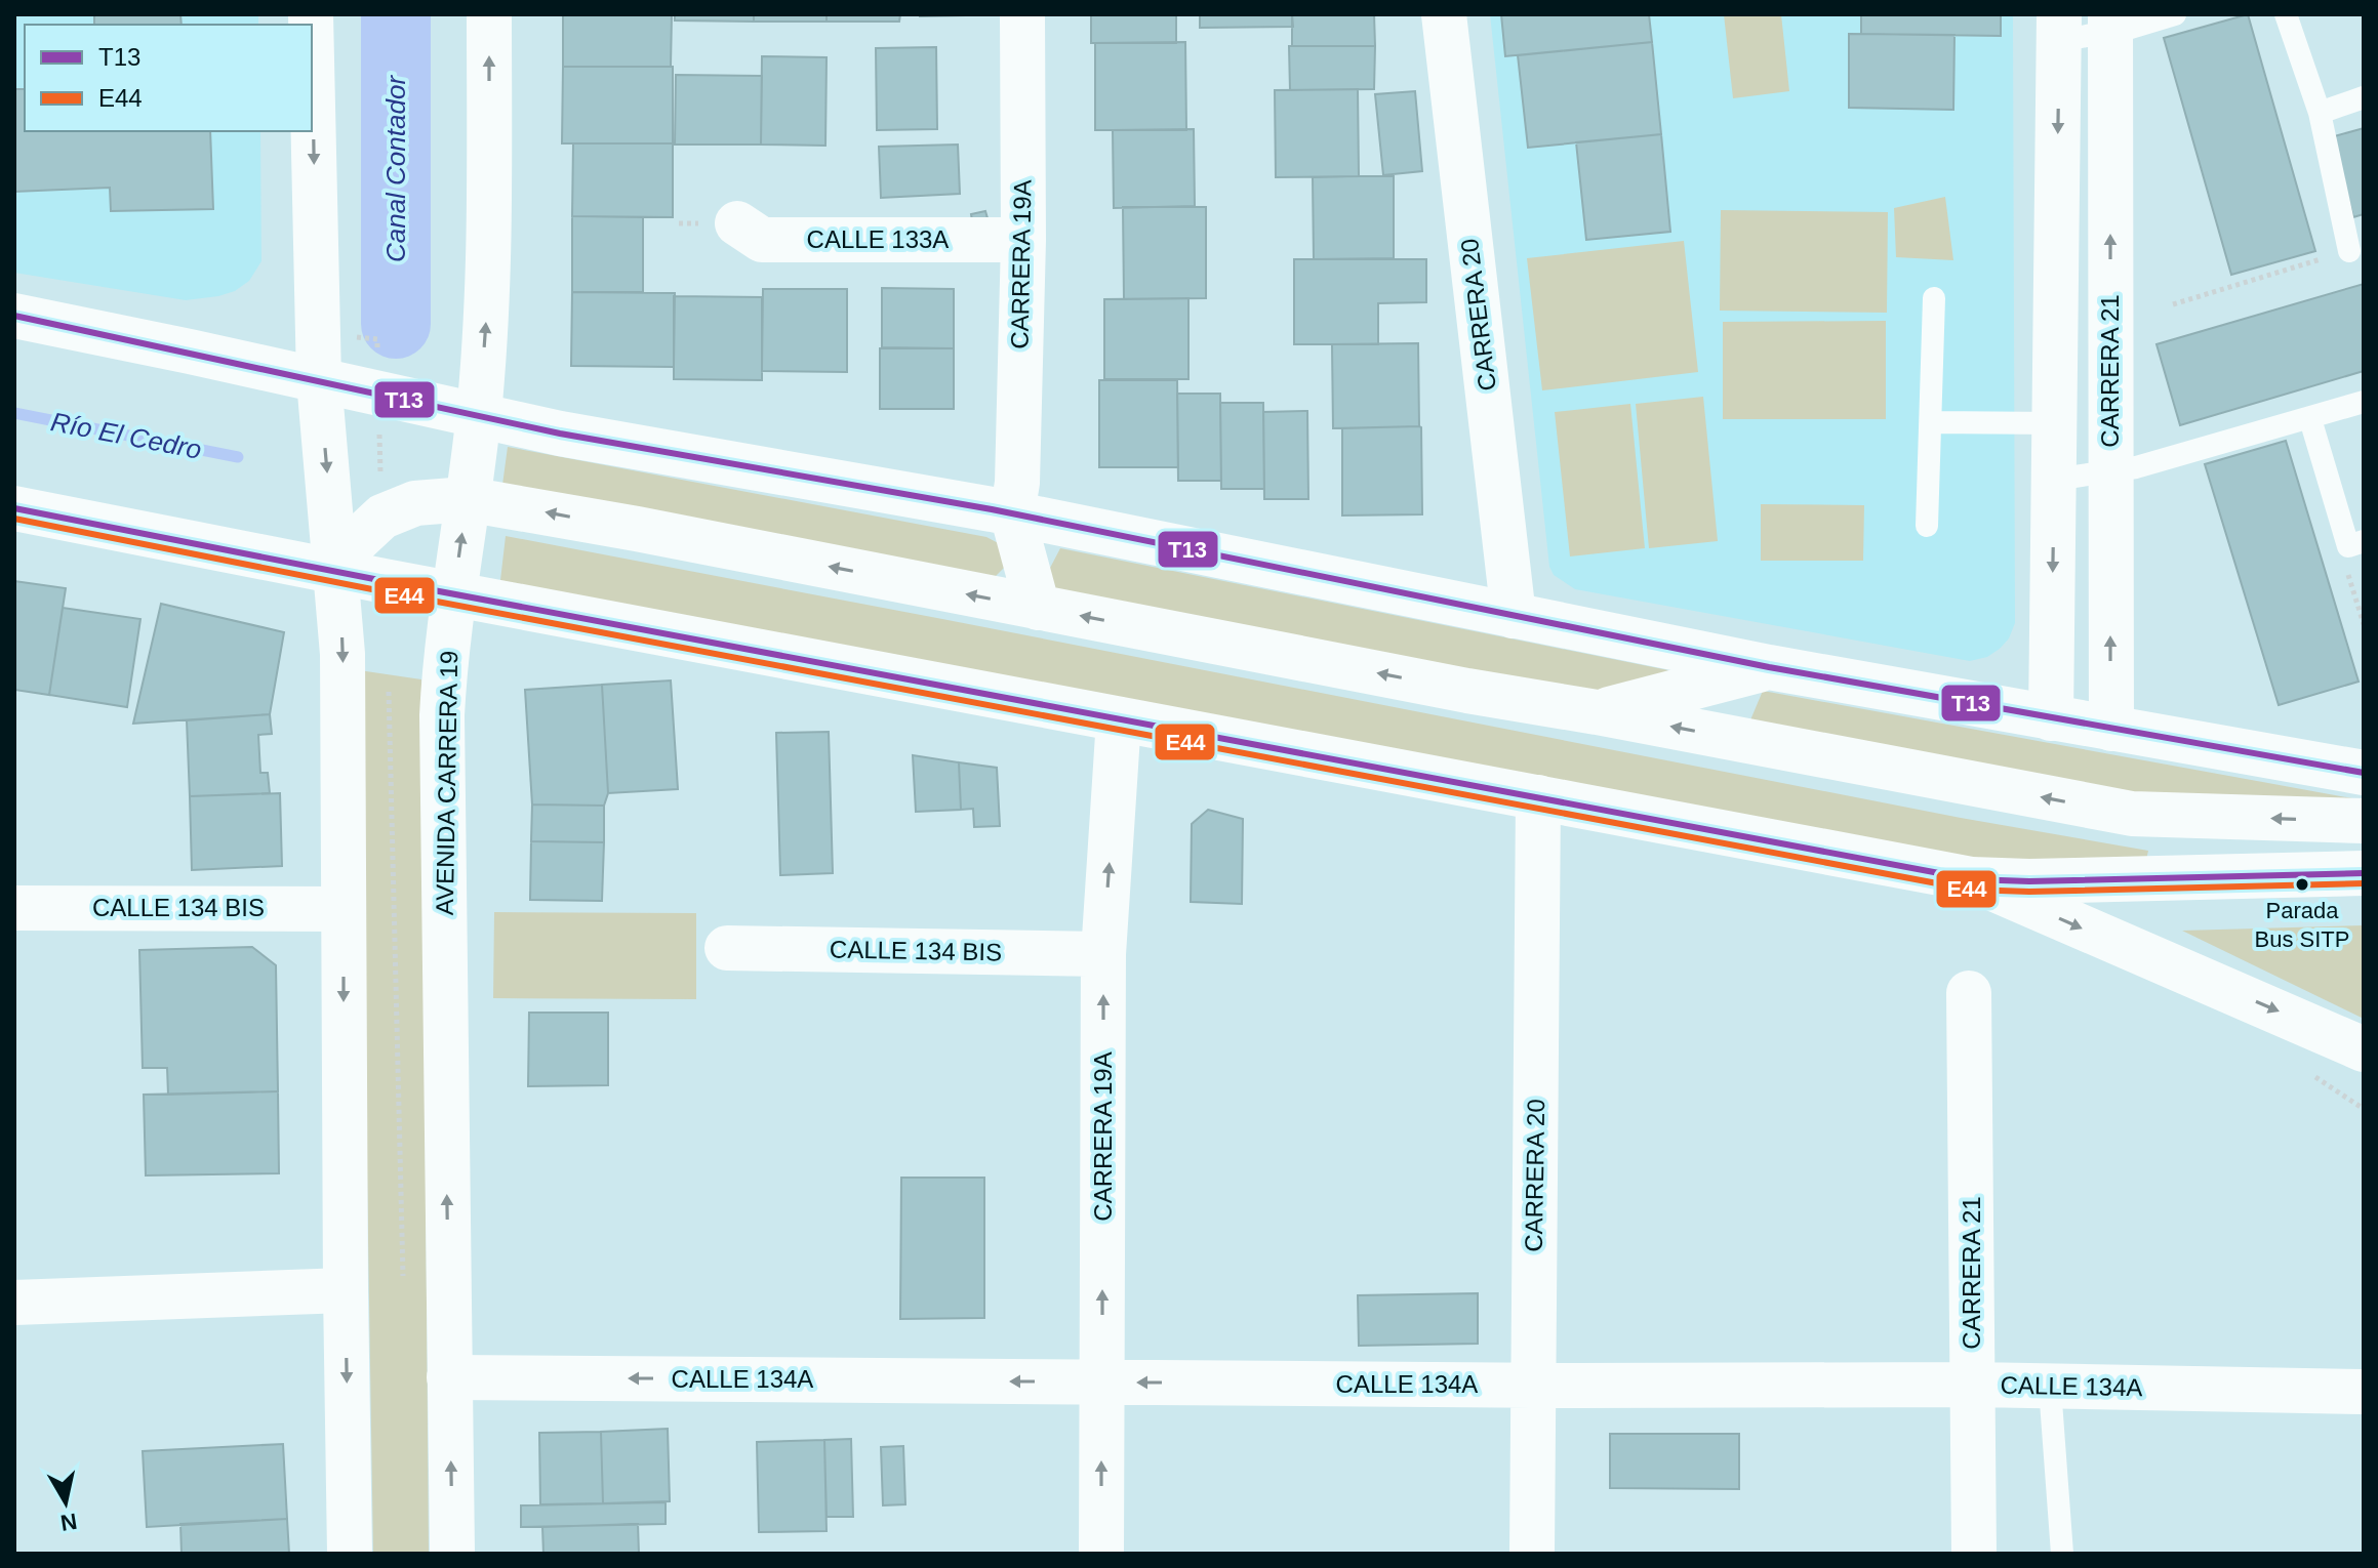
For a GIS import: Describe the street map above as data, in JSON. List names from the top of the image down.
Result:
{
  "streets": {
    "main road": [
      "CALLE 133A",
      "CARRERA 19A",
      "CARRERA 20",
      "CARRERA 21",
      "AVENIDA CARRERA 19",
      "CALLE 134 BIS",
      "CALLE 134A"
    ]
  },
  "crossings": [
    ["CALLE 133A", "CARRERA 19A"],
    ["CARRERA 19A", "CALLE 134 BIS"],
    ["CARRERA 19A", "CALLE 134A"],
    ["CARRERA 20", "CALLE 134A"],
    ["CARRERA 21", "CALLE 134A"],
    ["AVENIDA CARRERA 19", "CALLE 134A"]
  ],
  "one_way": ["CARRERA 19A", "CALLE 134A"],
  "water": ["Canal Contador", "Río El Cedro"],
  "places": ["Parada Bus SITP"],
  "lines": ["transit line T13", "transit line E44"],
  "legend": ["T13", "E44"],
  "north": "bottom"
}
